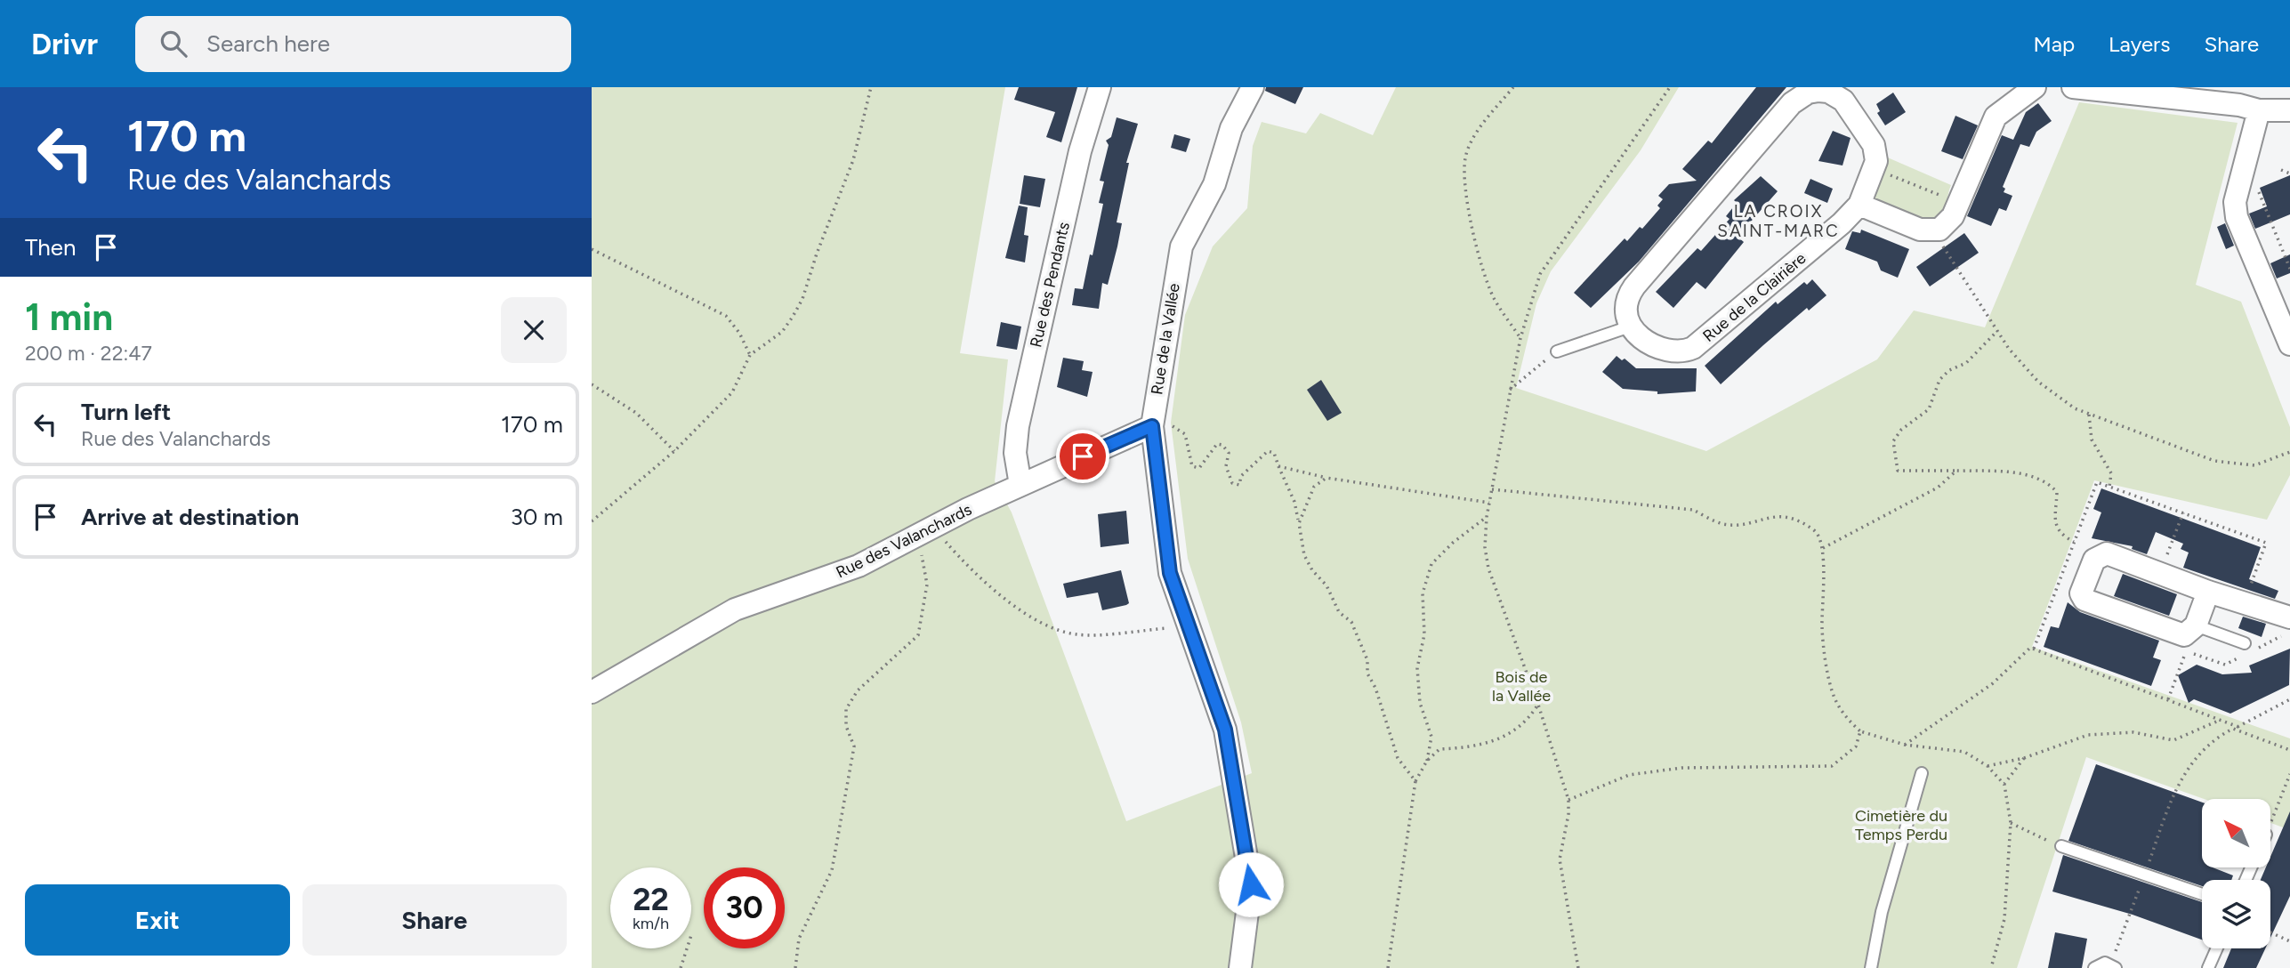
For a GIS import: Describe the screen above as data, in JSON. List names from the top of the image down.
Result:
{
  "streets": {
    "street": [
      "Rue des Pendants",
      "Rue de la Clairière",
      "Rue de la Vallée",
      "Rue des Valanchards"
    ]
  },
  "crossings": [
    ["Rue des Pendants", "Rue des Valanchards"],
    ["Rue de la Vallée", "Rue des Valanchards"]
  ],
  "districts": ["LA CROIX SAINT-MARC"],
  "parks": ["Bois de la Vallée", "Cimetière du Temps Perdu"],
  "north": "top left",
  "page": {
    "header": "Drivr",
    "search": "Search here",
    "nav": ["Map", "Layers", "Share"],
    "turn": ["170 m", "Rue des Valanchards"],
    "then": "Then",
    "heading": ["1 min", "200 m · 22:47"],
    "list": [
      {
        "name": "Turn left",
        "note": "Rue des Valanchards",
        "value": "170 m"
      },
      {
        "name": "Arrive at destination",
        "value": "30 m"
      }
    ],
    "speed": "22 km/h",
    "limit": "30",
    "buttons": ["Exit", "Share"]
  }
}
